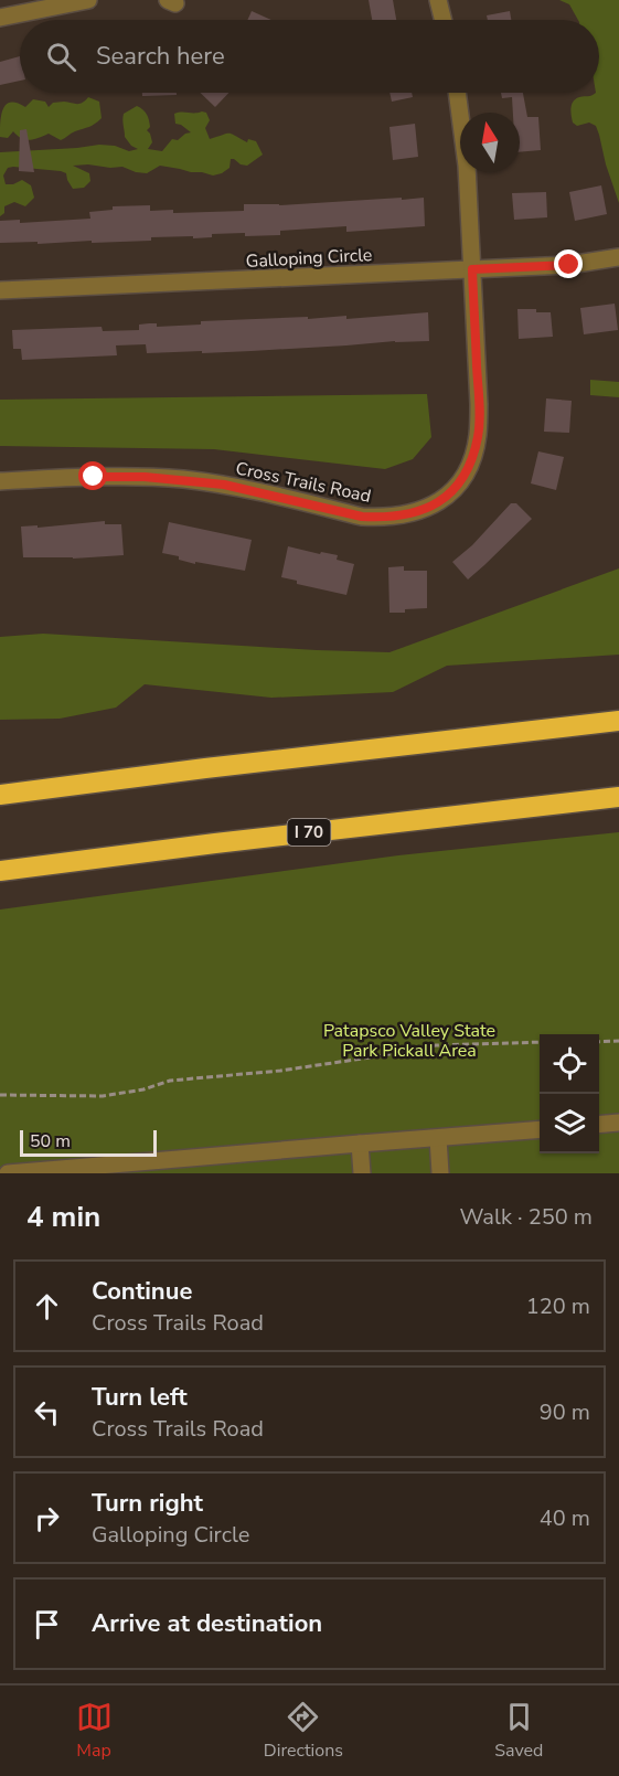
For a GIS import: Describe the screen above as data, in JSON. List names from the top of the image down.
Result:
{
  "streets": {
    "highway": ["I 70"],
    "street": ["Galloping Circle", "Cross Trails Road"]
  },
  "crossings": [
    ["Galloping Circle", "Cross Trails Road"]
  ],
  "parks": ["Patapsco Valley State Park Pickall Area"],
  "scale_bar": "50 m",
  "north": "top",
  "page": {
    "search": "Search here",
    "scale": "50 m",
    "heading": ["4 min", "Walk · 250 m"],
    "list": [
      ["Continue", "Cross Trails Road", "120 m"],
      ["Turn left", "Cross Trails Road", "90 m"],
      ["Turn right", "Galloping Circle", "40 m"],
      "Arrive at destination"
    ],
    "nav": ["Map", "Directions", "Saved"]
  }
}
